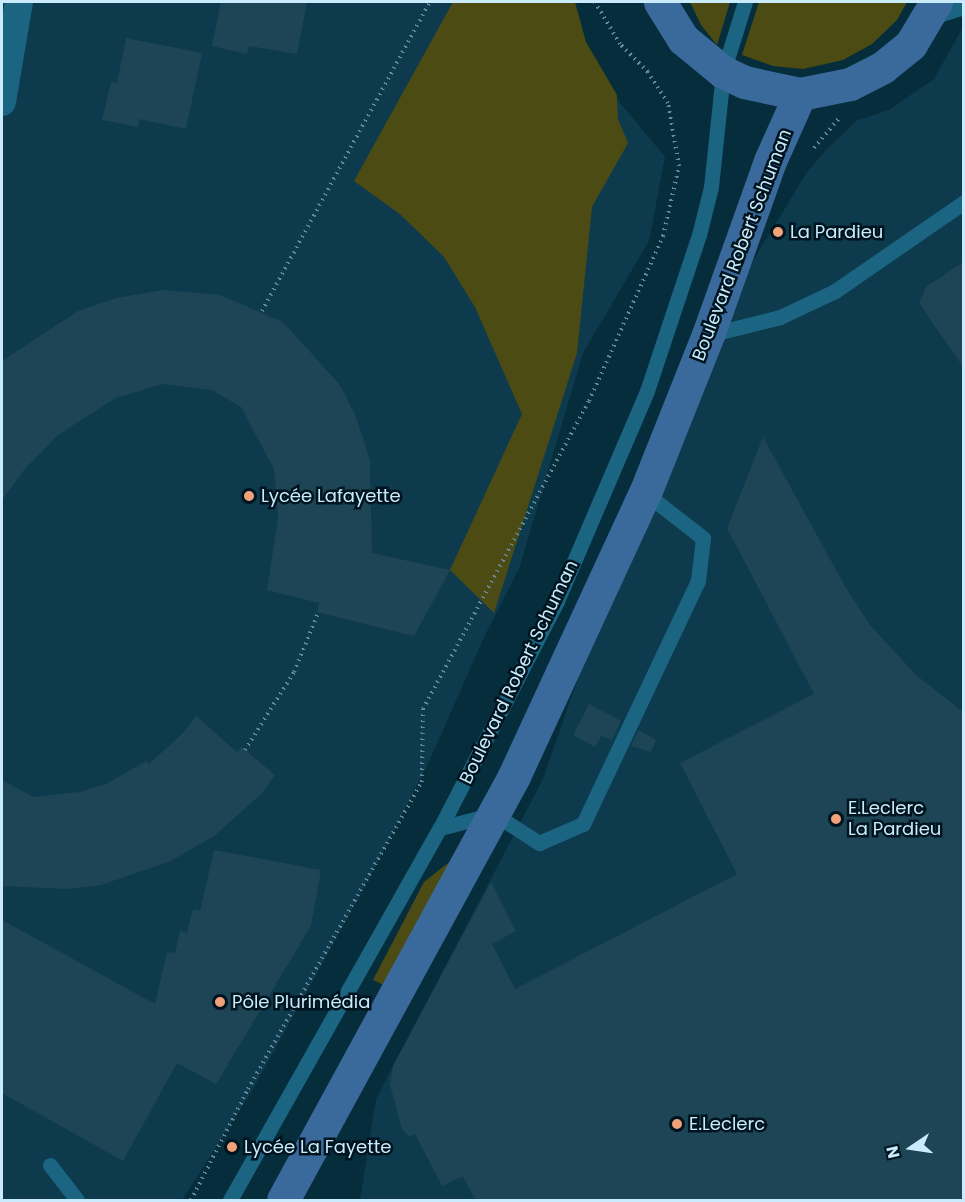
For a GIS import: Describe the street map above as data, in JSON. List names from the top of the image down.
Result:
{
  "streets": {
    "main road": ["Boulevard Robert Schuman"]
  },
  "places": [
    "La Pardieu",
    "Lycée Lafayette",
    "E.Leclerc La Pardieu",
    "Pôle Plurimédia",
    "E.Leclerc",
    "Lycée La Fayette"
  ],
  "north": "left"
}
